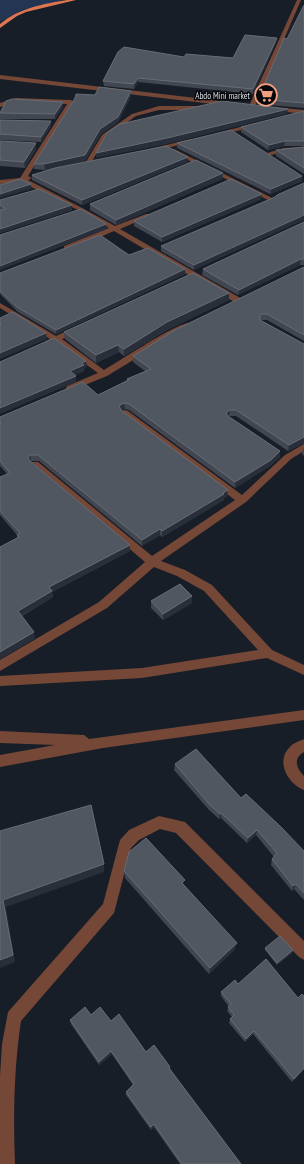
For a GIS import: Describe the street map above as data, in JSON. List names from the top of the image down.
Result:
{
  "places": {
    "supermarket": ["Abdo Mini market"]
  }
}
